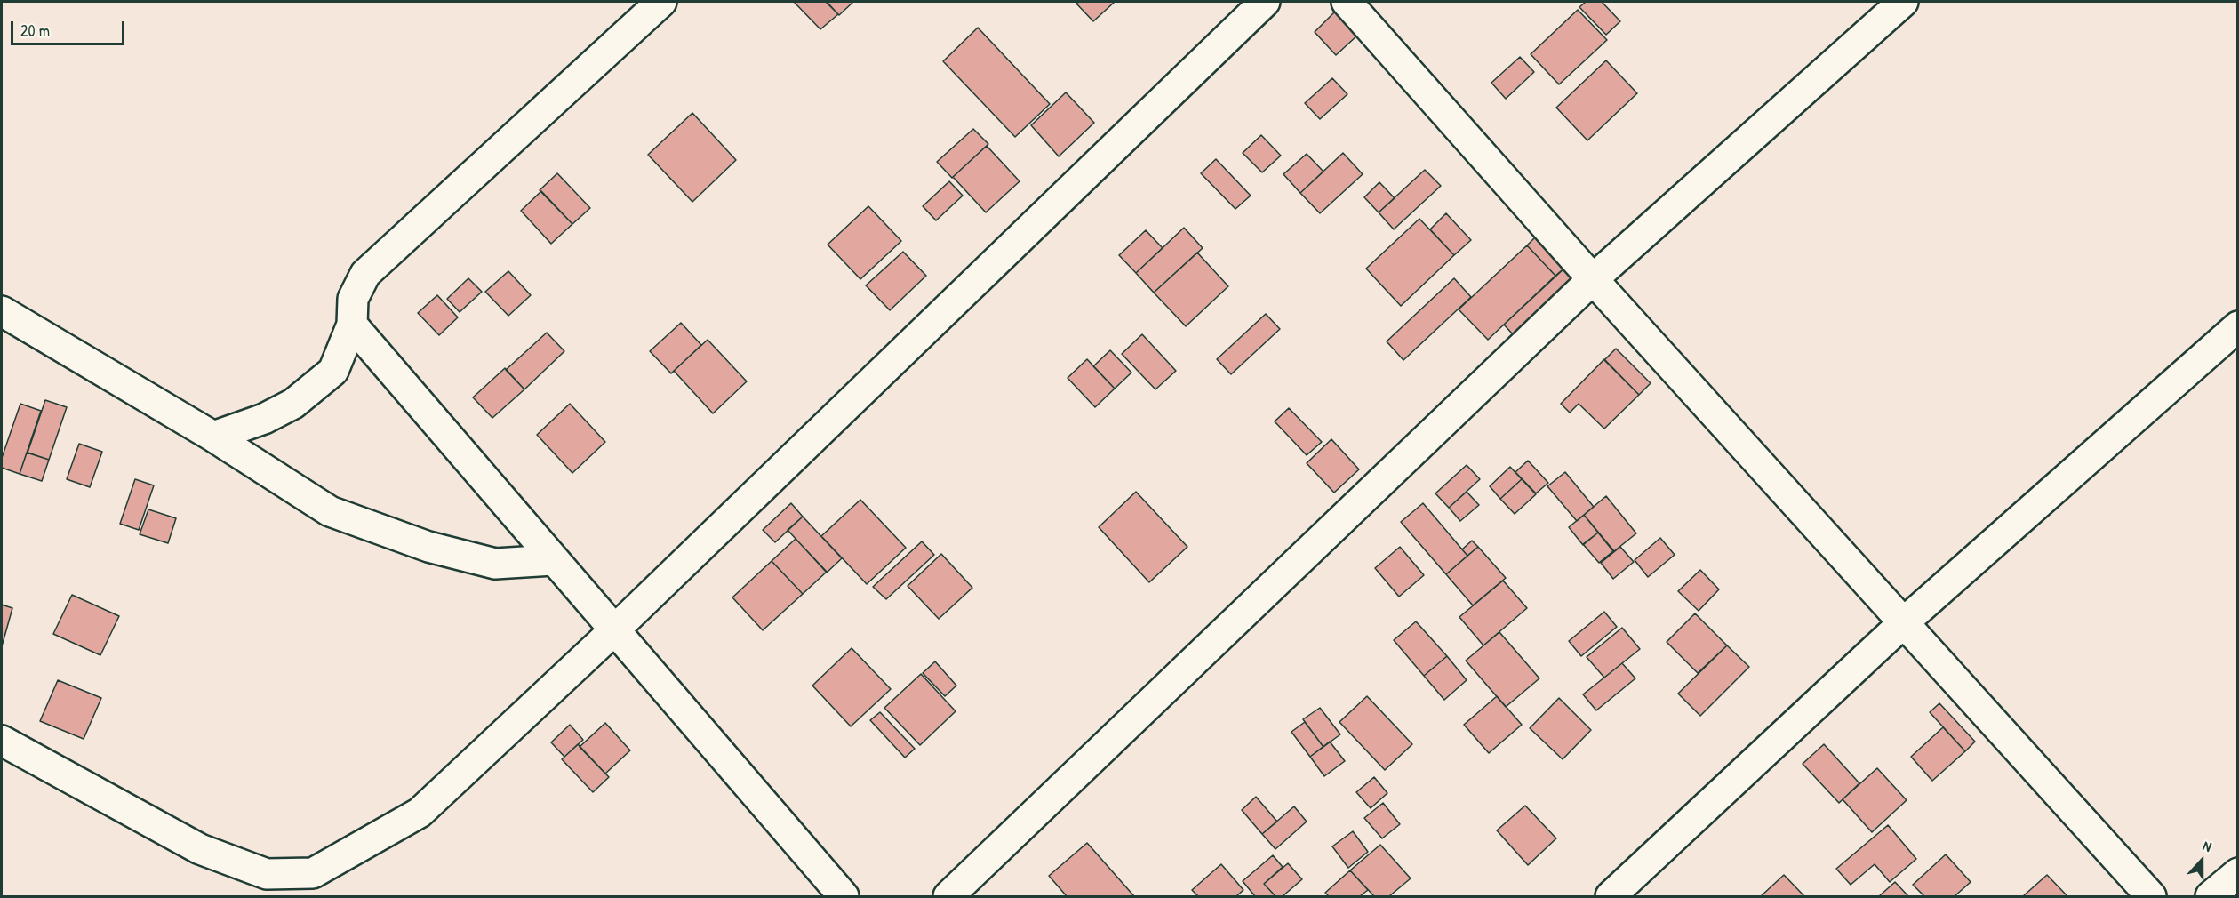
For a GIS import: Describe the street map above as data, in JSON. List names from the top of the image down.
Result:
{
  "scale_bar": "20 m",
  "north": "top"
}
